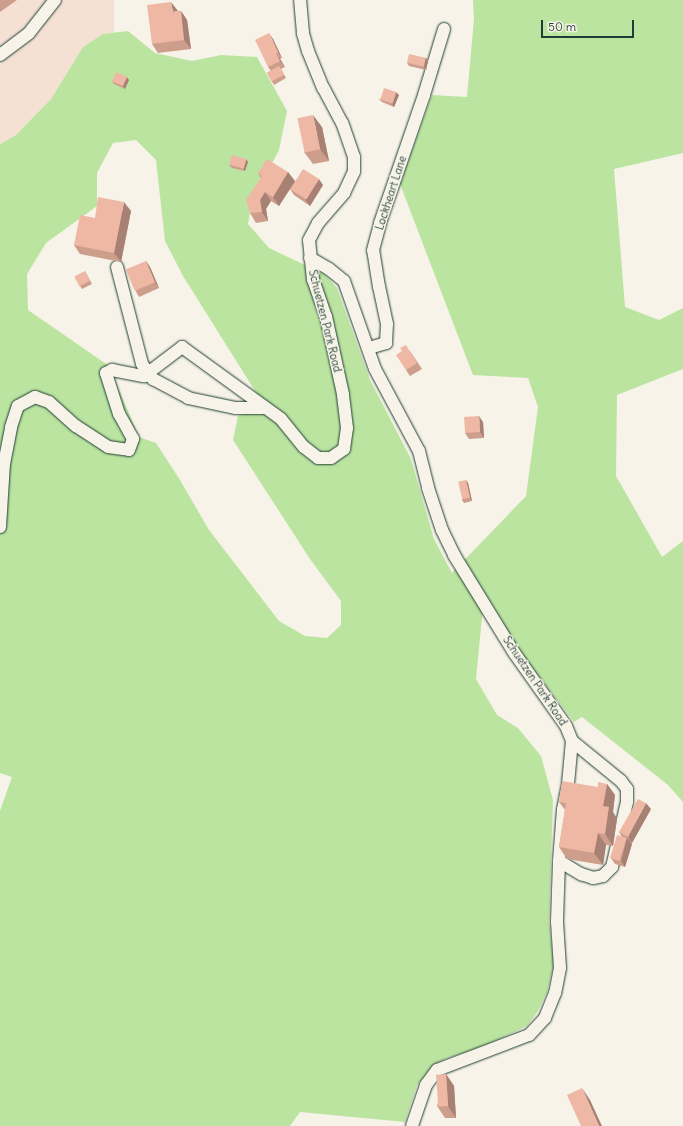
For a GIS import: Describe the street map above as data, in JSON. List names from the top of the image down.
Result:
{
  "streets": {
    "street": ["Lockheart Lane", "Schuetzen Park Road"]
  },
  "crossings": [
    ["Lockheart Lane", "Schuetzen Park Road"]
  ],
  "scale_bar": "50 m"
}
